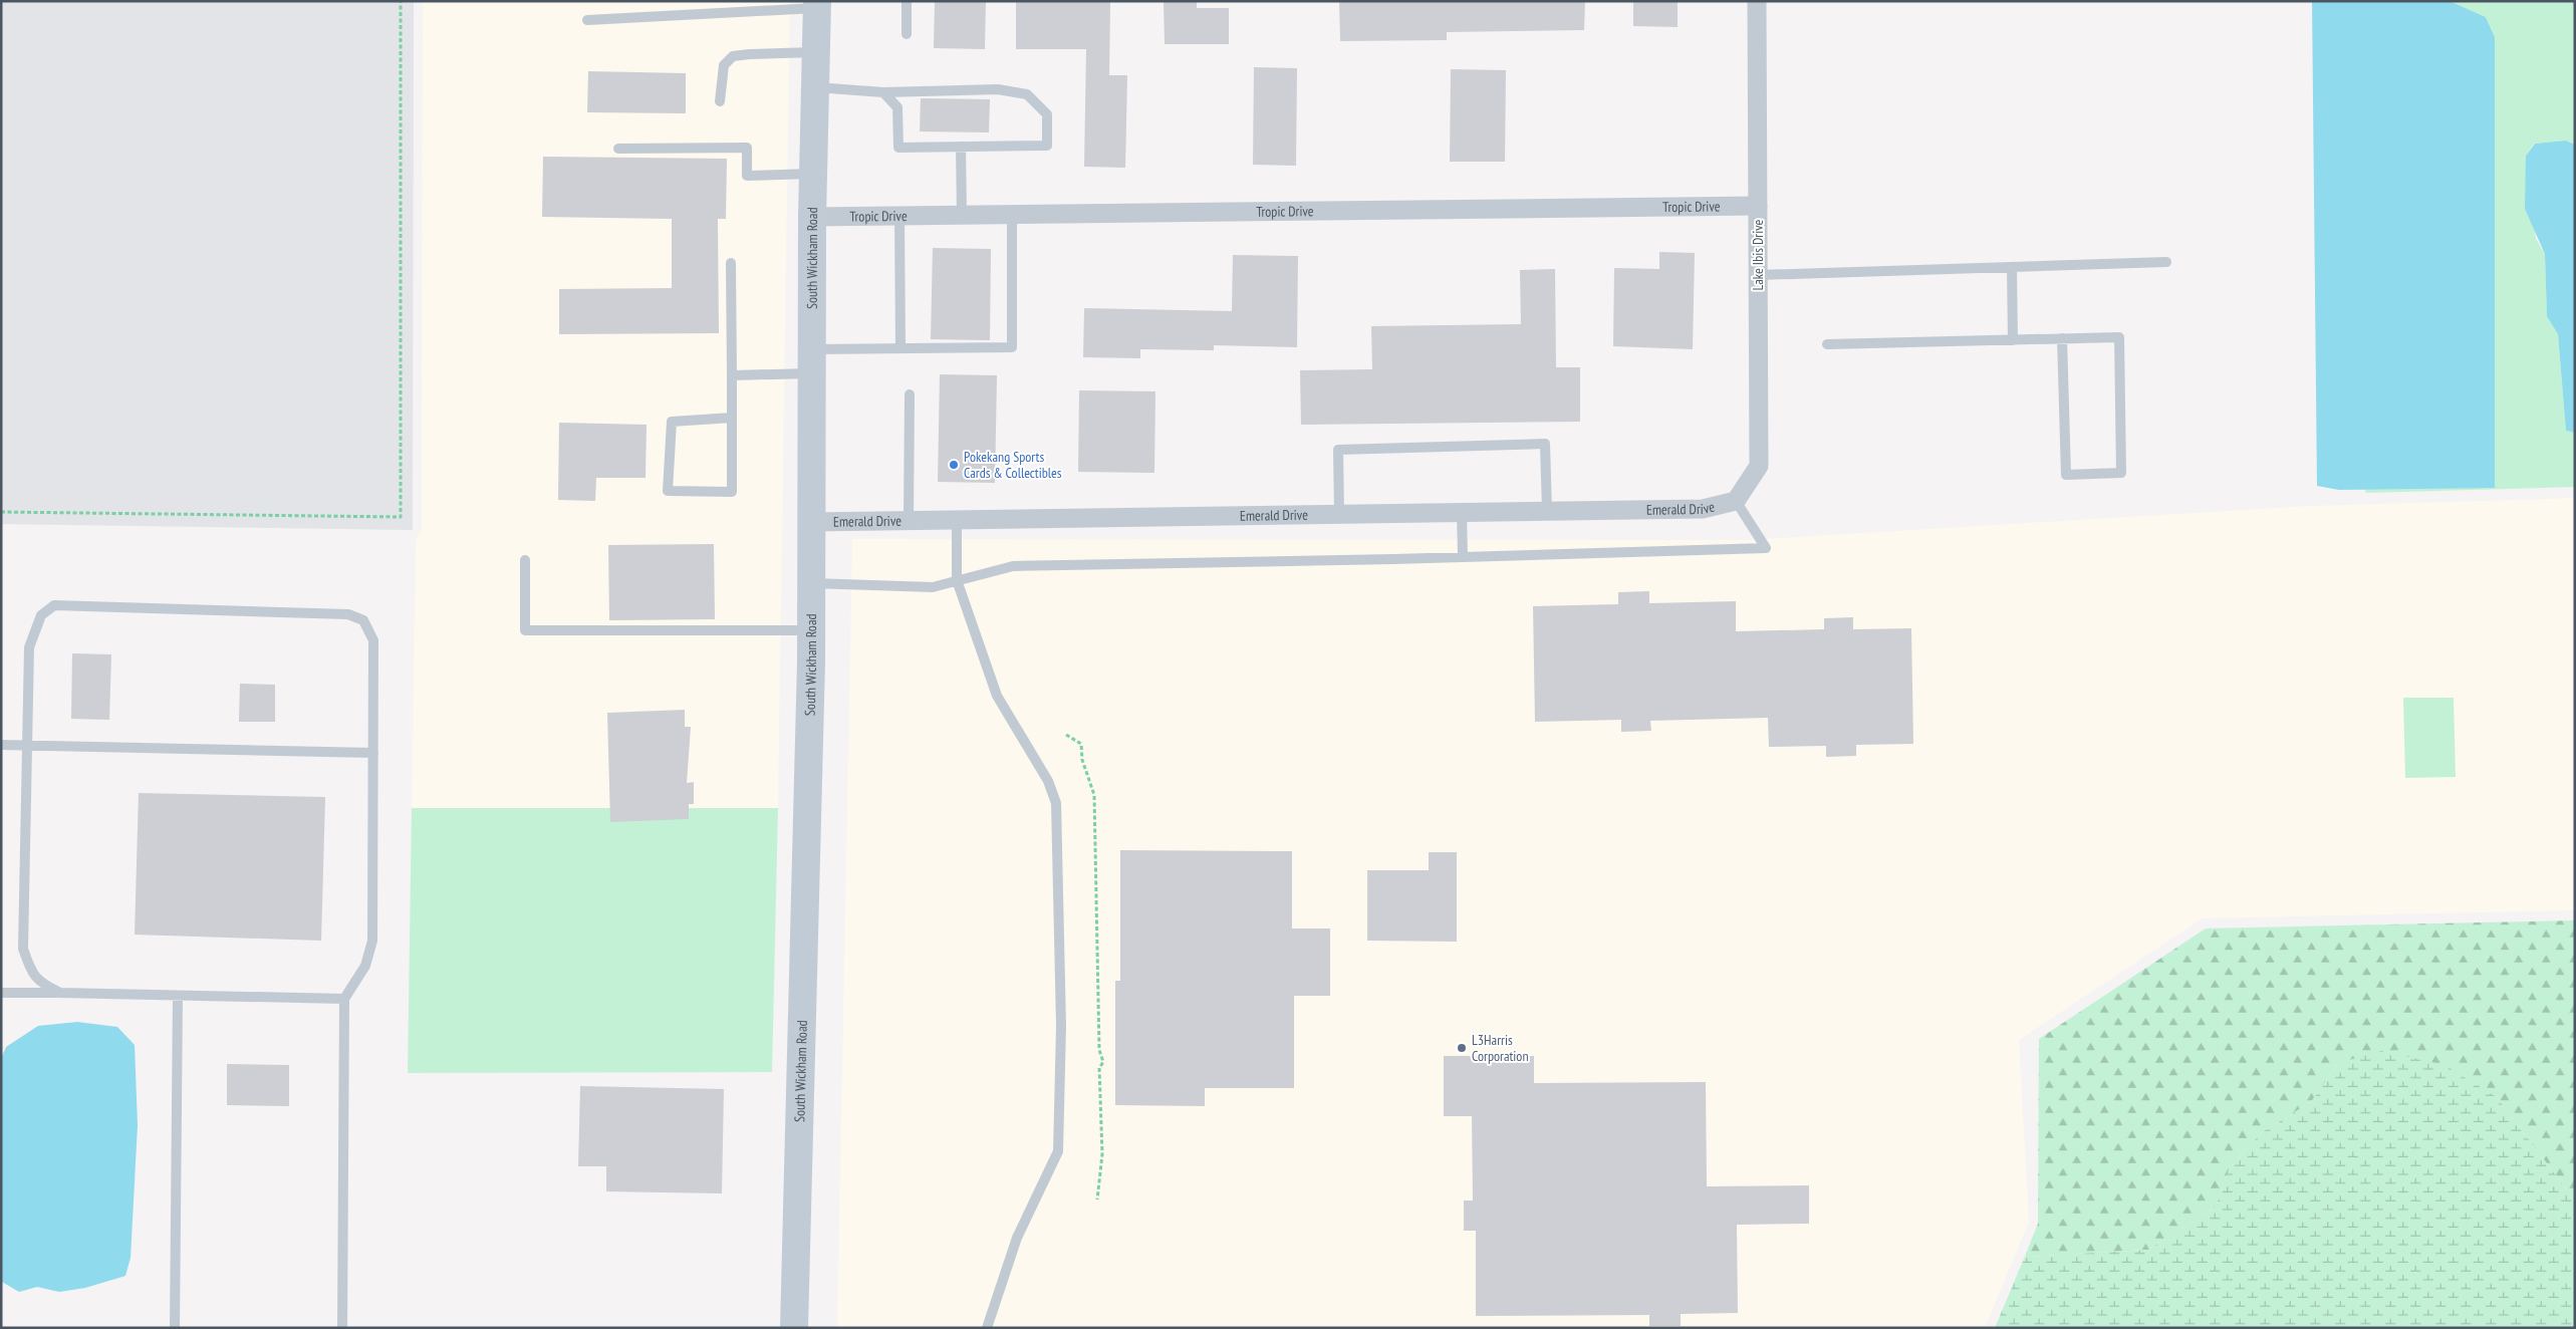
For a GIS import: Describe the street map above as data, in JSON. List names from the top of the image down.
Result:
{
  "streets": {
    "main road": ["South Wickham Road"],
    "street": ["Tropic Drive", "Lake Ibis Drive", "Emerald Drive"]
  },
  "crossings": [
    ["Tropic Drive", "Lake Ibis Drive"],
    ["Tropic Drive", "South Wickham Road"],
    ["Lake Ibis Drive", "Emerald Drive"],
    ["South Wickham Road", "Emerald Drive"]
  ],
  "places": ["Pokekang Sports Cards & Collectibles", "L3Harris Corporation"]
}
